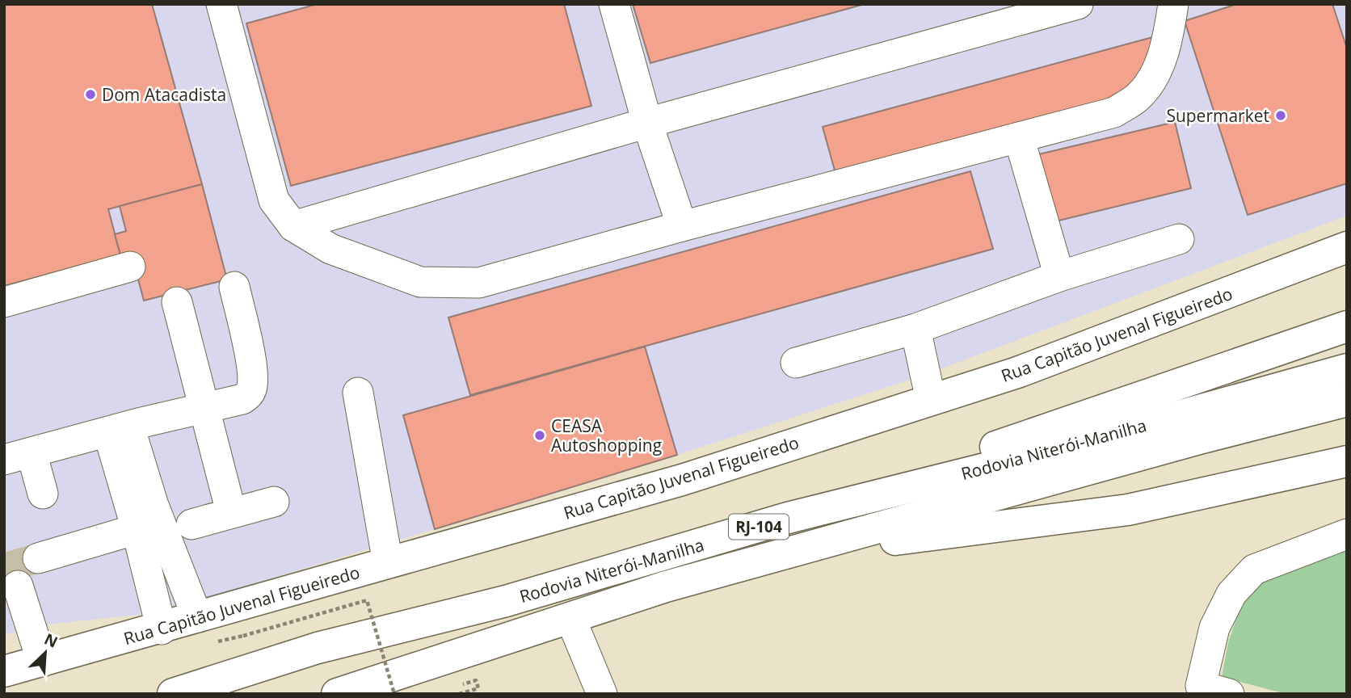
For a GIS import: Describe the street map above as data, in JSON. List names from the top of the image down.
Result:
{
  "streets": {
    "main road": ["Rua Capitão Juvenal Figueiredo", "Rodovia Niterói-Manilha", "RJ-104"]
  },
  "places": ["Dom Atacadista", "Supermarket", "CEASA Autoshopping"],
  "north": "top right"
}
